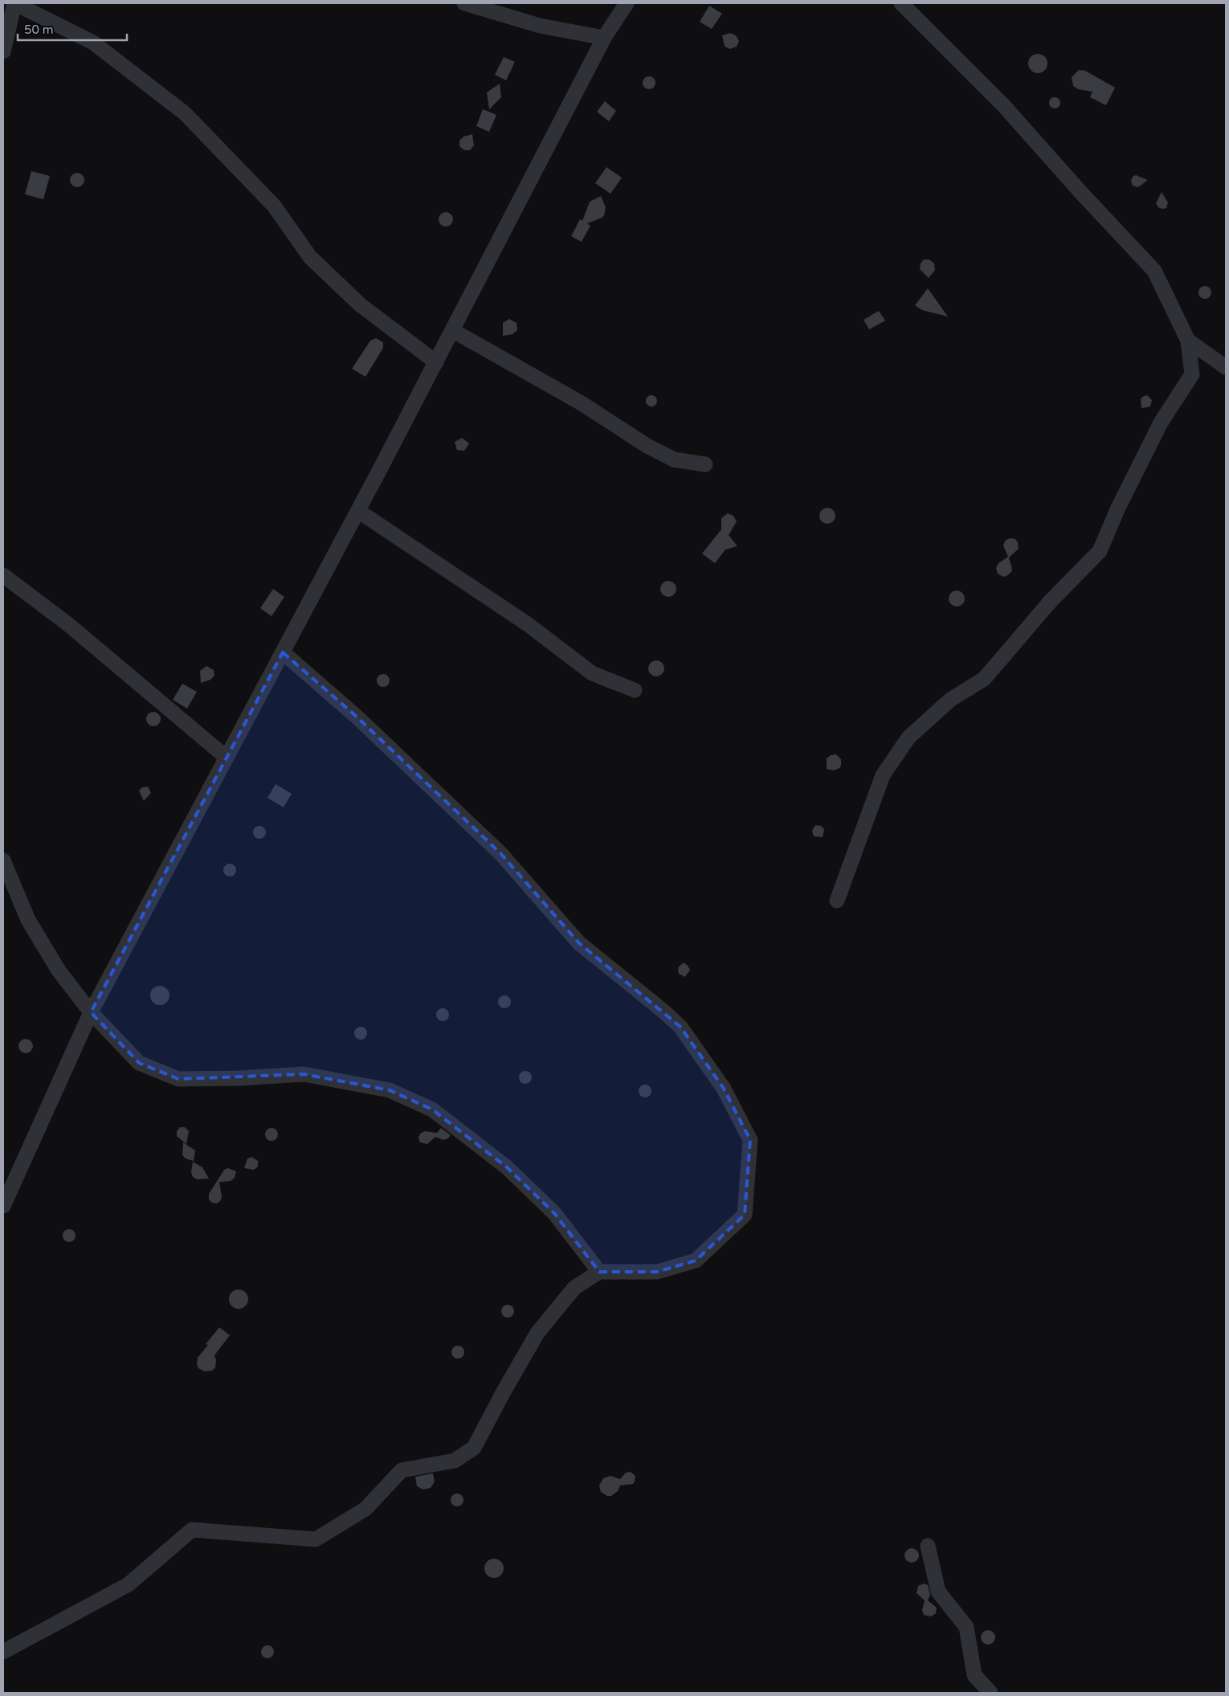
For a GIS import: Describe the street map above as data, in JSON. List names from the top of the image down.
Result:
{
  "scale_bar": "50 m"
}
